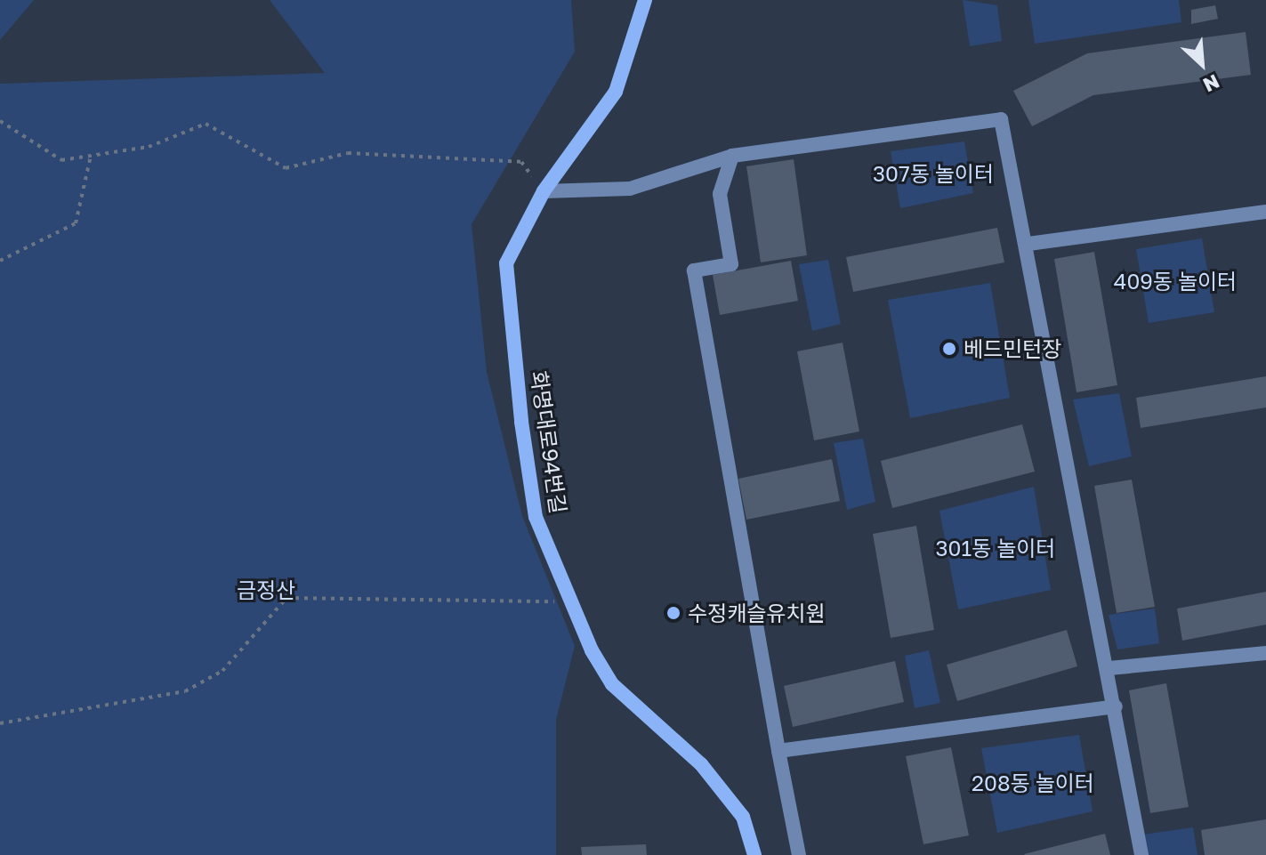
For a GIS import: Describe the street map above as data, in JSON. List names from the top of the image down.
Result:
{
  "streets": {
    "street": ["화명대로94번길"]
  },
  "parks": [
    "307동 놀이터",
    "409동 놀이터",
    "301동 놀이터",
    "금정산",
    "208동 놀이터"
  ],
  "places": ["베드민턴장", "수정캐슬유치원"],
  "north": "bottom right"
}
